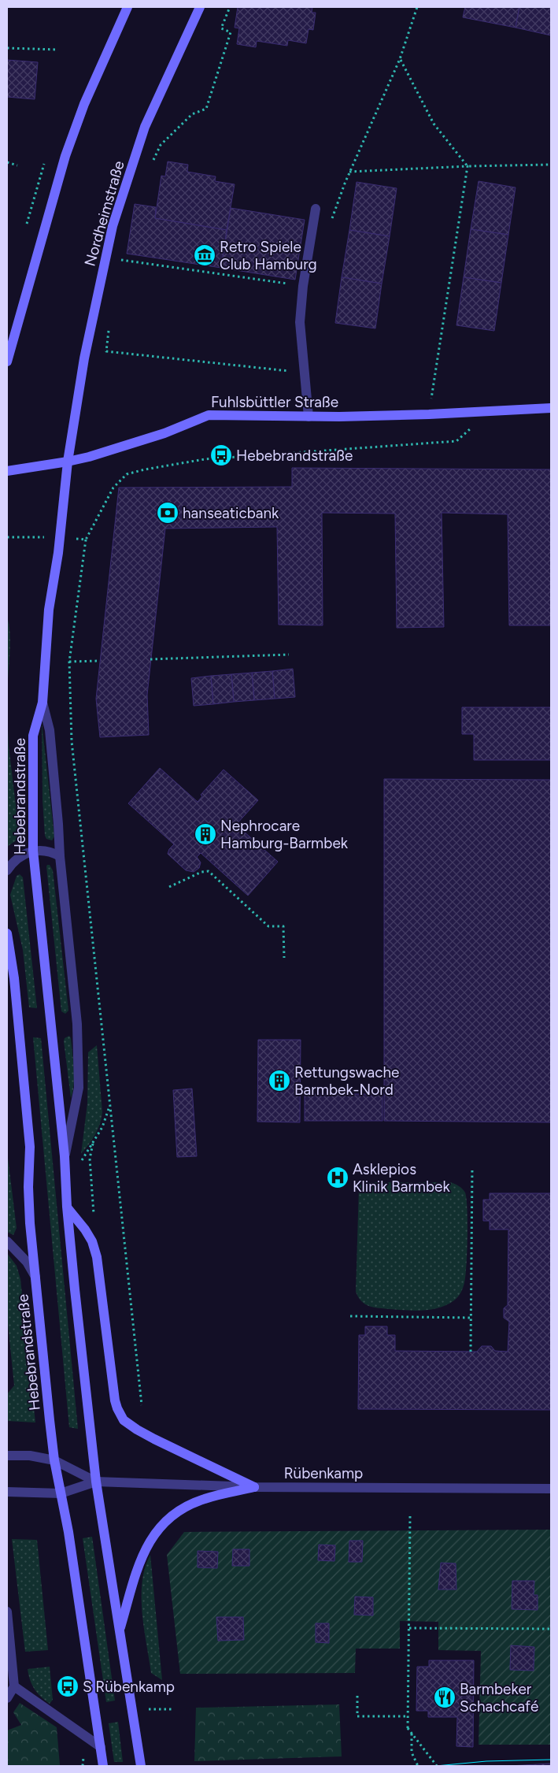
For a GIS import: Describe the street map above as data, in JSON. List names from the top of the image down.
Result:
{
  "streets": {
    "main road": ["Nordheimstraße", "Fuhlsbüttler Straße", "Hebebrandstraße"],
    "street": ["Rübenkamp"]
  },
  "crossings": [
    ["Nordheimstraße", "Fuhlsbüttler Straße"],
    ["Nordheimstraße", "Hebebrandstraße"],
    ["Fuhlsbüttler Straße", "Hebebrandstraße"],
    ["Hebebrandstraße", "Rübenkamp"]
  ],
  "places": {
    "museum": ["Retro Spiele Club Hamburg"],
    "bus stop": ["Hebebrandstraße", "S Rübenkamp"],
    "bank": ["hanseaticbank"],
    "building": ["Nephrocare Hamburg-Barmbek", "Rettungswache Barmbek-Nord"],
    "hospital": ["Asklepios Klinik Barmbek"],
    "restaurant": ["Barmbeker Schachcafé"]
  }
}
